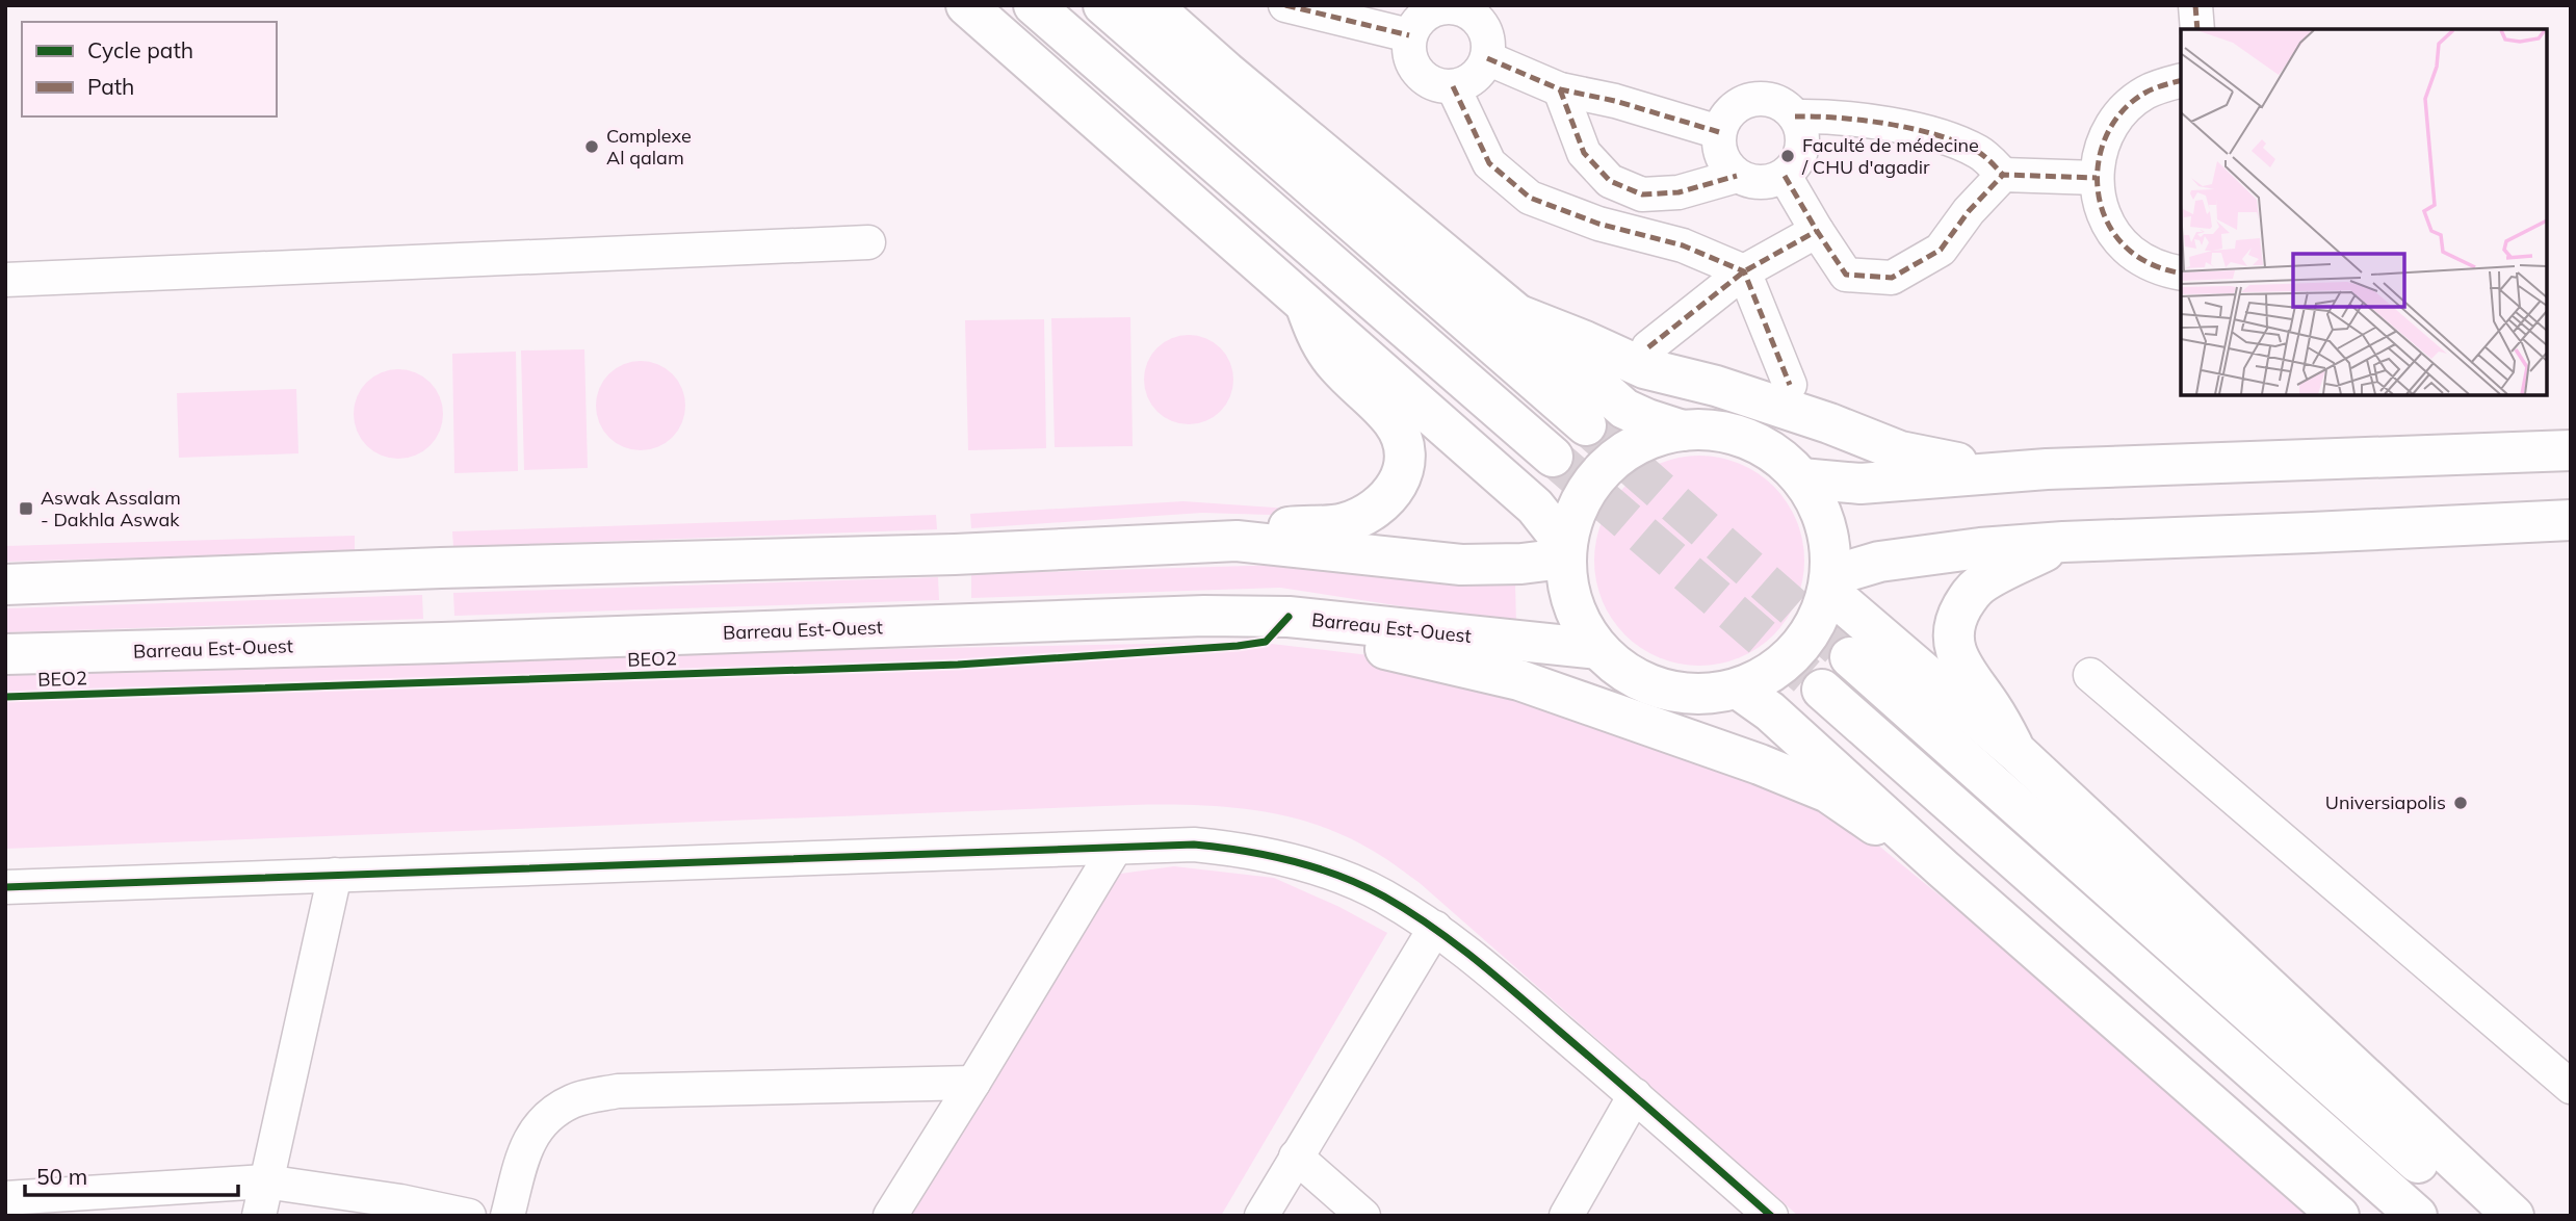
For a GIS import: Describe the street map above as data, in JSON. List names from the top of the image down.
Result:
{
  "streets": {
    "main road": ["Barreau Est-Ouest"],
    "cycle path": ["BEO2"]
  },
  "places": {
    "other": ["Complexe Al qalam", "Faculté de médecine / CHU d'agadir", "Universiapolis"],
    "transit": ["Aswak Assalam - Dakhla Aswak"]
  },
  "legend": ["Cycle path", "Path"],
  "scale_bar": "50 m"
}
